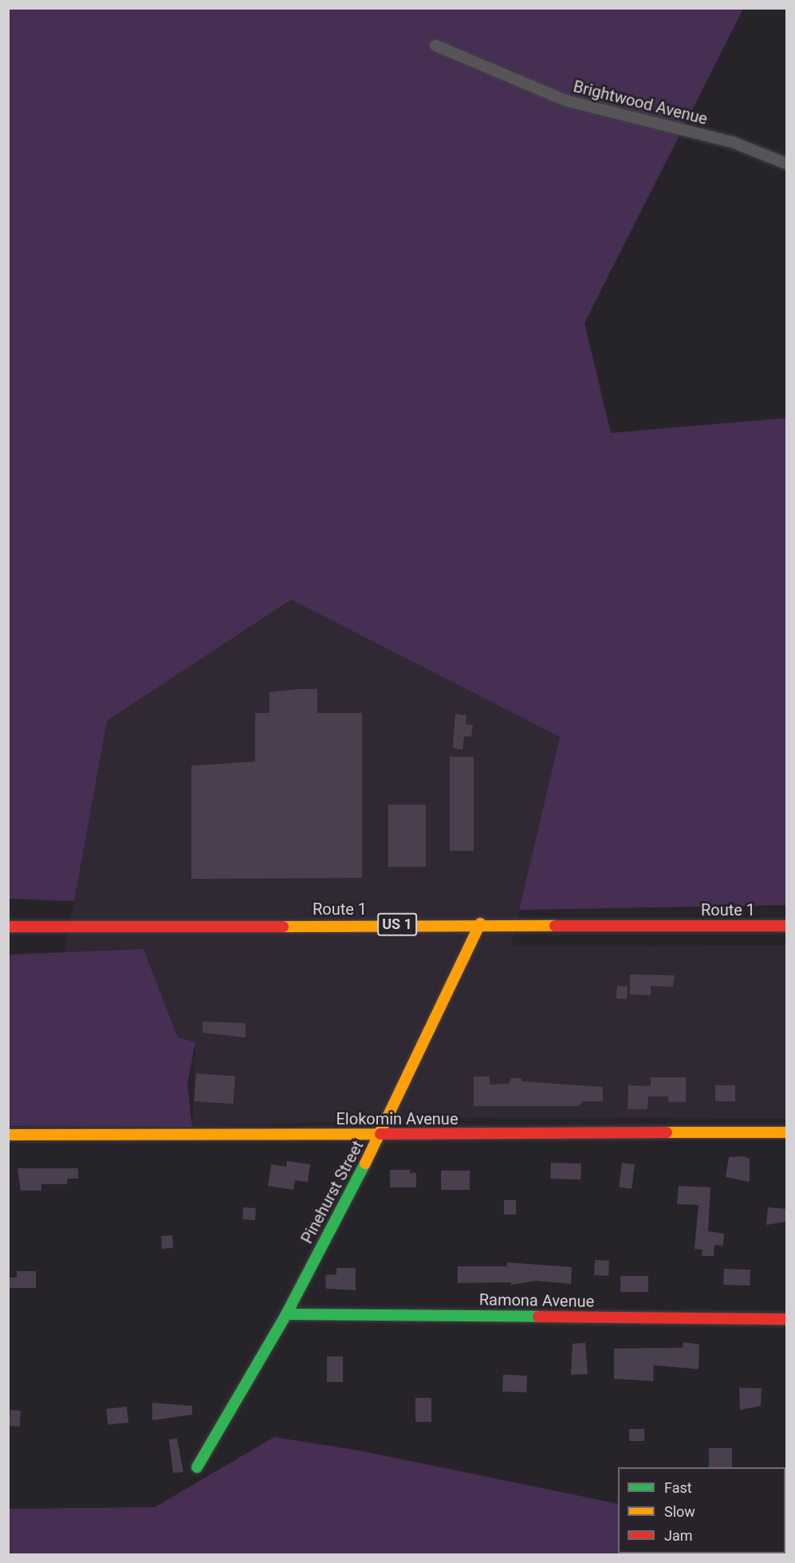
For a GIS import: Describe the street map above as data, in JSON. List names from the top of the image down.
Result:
{
  "streets": {
    "street": [
      "Brightwood Avenue",
      "Route 1",
      "US 1",
      "Elokomin Avenue",
      "Pinehurst Street",
      "Ramona Avenue"
    ]
  },
  "crossings": [
    ["Route 1", "Pinehurst Street"],
    ["Elokomin Avenue", "Pinehurst Street"],
    ["Pinehurst Street", "Ramona Avenue"]
  ],
  "legend": ["Fast", "Slow", "Jam"]
}
